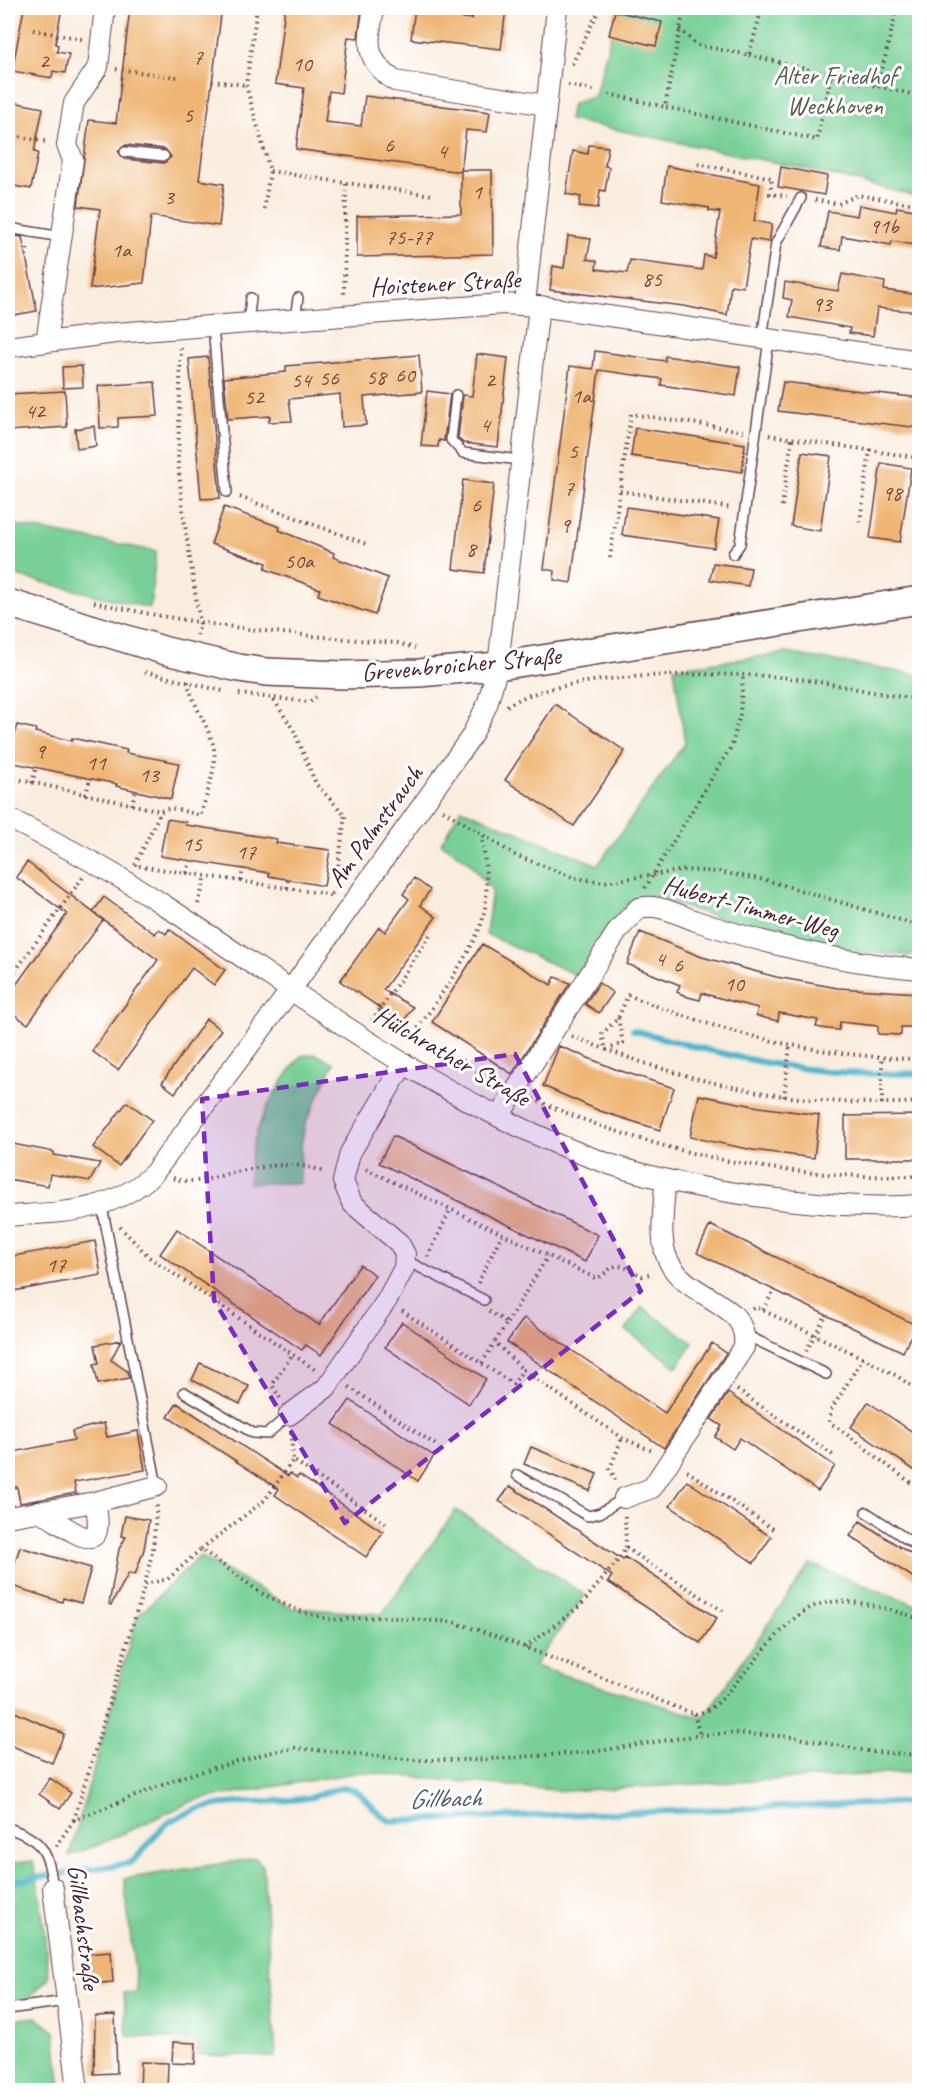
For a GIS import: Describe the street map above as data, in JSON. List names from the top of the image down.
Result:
{
  "streets": {
    "main road": ["Grevenbroicher Straße"],
    "street": [
      "Hoistener Straße",
      "Am Palmstrauch",
      "Hubert-Timmer-Weg",
      "Hülchrather Straße",
      "Gillbachstraße"
    ]
  },
  "crossings": [
    ["Hoistener Straße", "Am Palmstrauch"],
    ["Grevenbroicher Straße", "Am Palmstrauch"],
    ["Am Palmstrauch", "Hülchrather Straße"],
    ["Hubert-Timmer-Weg", "Hülchrather Straße"]
  ],
  "water": ["Gillbach"],
  "parks": ["Alter Friedhof Weckhoven"],
  "house_numbers": [
    "7",
    "2",
    "10",
    "5",
    "6",
    "4",
    "1",
    "3",
    "91b",
    "75-77",
    "1a",
    "85",
    "93",
    "60",
    "58",
    "56",
    "54",
    "2",
    "1a",
    "52",
    "42",
    "4",
    "5",
    "7",
    "98",
    "6",
    "9",
    "8",
    "50a",
    "9",
    "11",
    "13",
    "15",
    "17",
    "4",
    "6",
    "10",
    "17"
  ]
}
